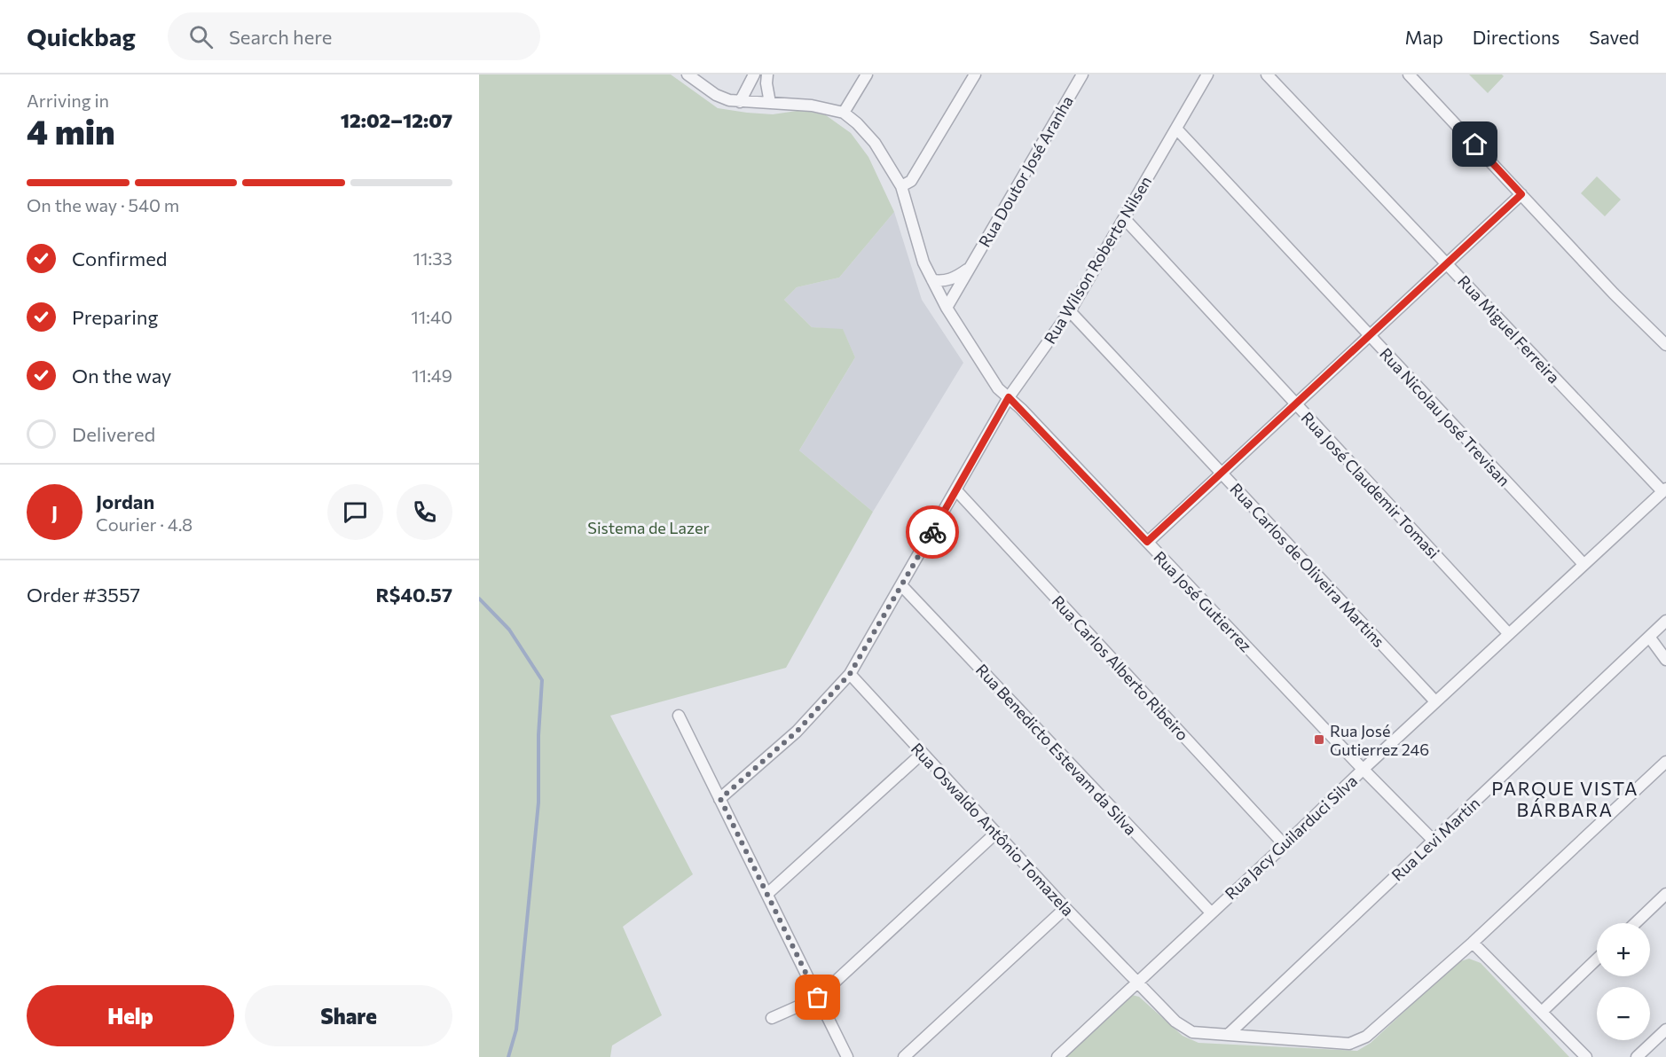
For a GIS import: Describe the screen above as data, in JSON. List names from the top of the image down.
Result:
{
  "streets": {
    "street": [
      "Rua Doutor José Aranha",
      "Rua Wilson Roberto Nilsen",
      "Rua Miguel Ferreira",
      "Rua Nicolau José Trevisan",
      "Rua José Claudemir Tomasi",
      "Rua Carlos de Oliveira Martins",
      "Rua José Gutierrez",
      "Rua Carlos Alberto Ribeiro",
      "Rua Benedicto Estevam da Silva",
      "Rua Oswaldo Antônio Tomazela",
      "Rua Jacy Guilarduci Silva",
      "Rua Levi Martin"
    ]
  },
  "crossings": [
    ["Rua Doutor José Aranha", "Rua José Gutierrez"],
    ["Rua Wilson Roberto Nilsen", "Rua Nicolau José Trevisan"],
    ["Rua Wilson Roberto Nilsen", "Rua José Claudemir Tomasi"],
    ["Rua Wilson Roberto Nilsen", "Rua Carlos de Oliveira Martins"],
    ["Rua Wilson Roberto Nilsen", "Rua José Gutierrez"],
    ["Rua Wilson Roberto Nilsen", "Rua Carlos Alberto Ribeiro"],
    ["Rua Wilson Roberto Nilsen", "Rua Benedicto Estevam da Silva"],
    ["Rua Wilson Roberto Nilsen", "Rua Oswaldo Antônio Tomazela"],
    ["Rua Miguel Ferreira", "Rua Jacy Guilarduci Silva"],
    ["Rua Nicolau José Trevisan", "Rua Jacy Guilarduci Silva"],
    ["Rua José Claudemir Tomasi", "Rua Jacy Guilarduci Silva"],
    ["Rua Carlos de Oliveira Martins", "Rua Jacy Guilarduci Silva"],
    ["Rua José Gutierrez", "Rua Jacy Guilarduci Silva"],
    ["Rua José Gutierrez", "Rua Levi Martin"],
    ["Rua Carlos Alberto Ribeiro", "Rua Jacy Guilarduci Silva"],
    ["Rua Benedicto Estevam da Silva", "Rua Jacy Guilarduci Silva"],
    ["Rua Oswaldo Antônio Tomazela", "Rua Jacy Guilarduci Silva"],
    ["Rua Oswaldo Antônio Tomazela", "Rua Levi Martin"]
  ],
  "districts": ["PARQUE VISTA BÁRBARA"],
  "parks": ["Sistema de Lazer"],
  "places": {
    "transit": ["Rua José Gutierrez 246"]
  },
  "page": {
    "header": "Quickbag",
    "search": "Search here",
    "nav": ["Map", "Directions", "Saved"],
    "heading": ["4 min", "Arriving in", "12:02–12:07"],
    "panel": [
      "Jordan",
      "Courier · 4.8",
      "Order #3557",
      "R$40.57"
    ],
    "bar": "On the way · 540 m",
    "list": [
      ["Confirmed", "11:33"],
      ["Preparing", "11:40"],
      ["On the way", "11:49"],
      "Delivered"
    ],
    "round": "J",
    "map_buttons": ["+", "−"],
    "buttons": ["Help", "Share"]
  }
}
